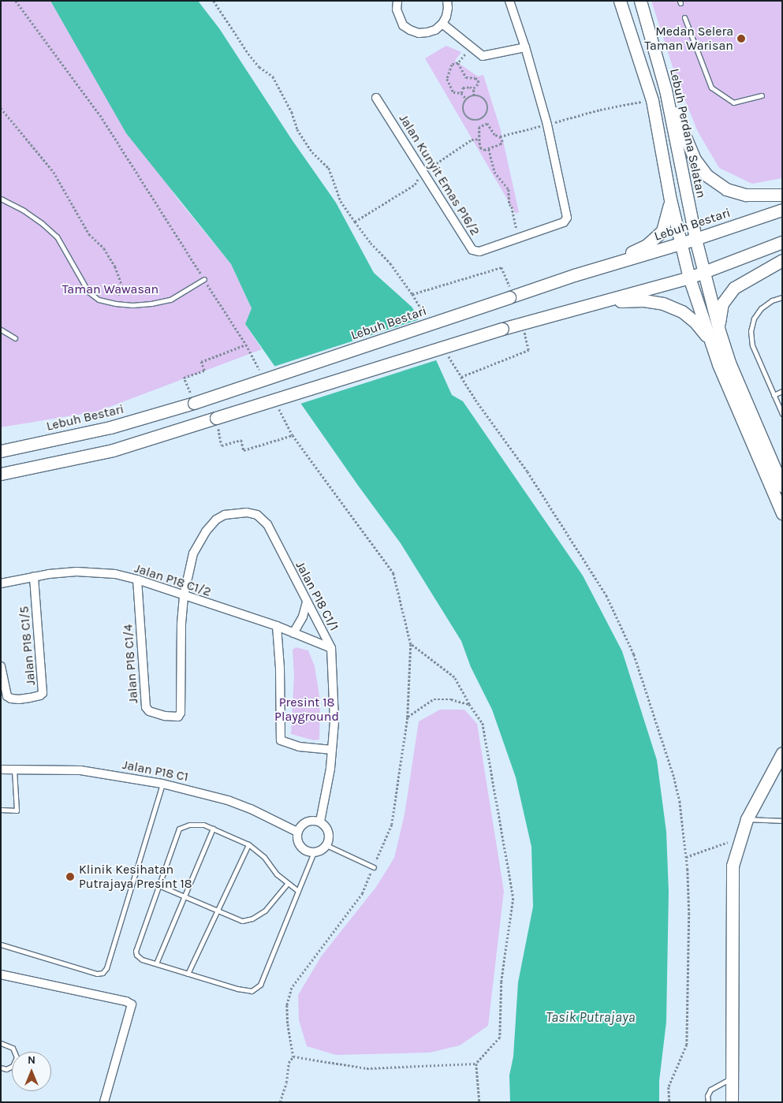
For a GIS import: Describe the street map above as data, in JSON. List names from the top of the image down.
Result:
{
  "streets": {
    "main road": ["Lebuh Perdana Selatan", "Lebuh Bestari"],
    "street": [
      "Jalan Kunyit Emas P16/2",
      "Jalan P18 C1/2",
      "Jalan P18 C1/1",
      "Jalan P18 C1/5",
      "Jalan P18 C1/4",
      "Jalan P18 C1"
    ]
  },
  "crossings": [
    ["Lebuh Perdana Selatan", "Lebuh Bestari"],
    ["Jalan P18 C1/2", "Jalan P18 C1/1"],
    ["Jalan P18 C1/2", "Jalan P18 C1/5"],
    ["Jalan P18 C1/2", "Jalan P18 C1/4"],
    ["Jalan P18 C1/1", "Jalan P18 C1/4"],
    ["Jalan P18 C1/1", "Jalan P18 C1"]
  ],
  "water": ["Tasik Putrajaya"],
  "parks": ["Taman Wawasan", "Presint 18 Playground"],
  "places": ["Medan Selera Taman Warisan", "Klinik Kesihatan Putrajaya Presint 18"],
  "north": "top"
}
